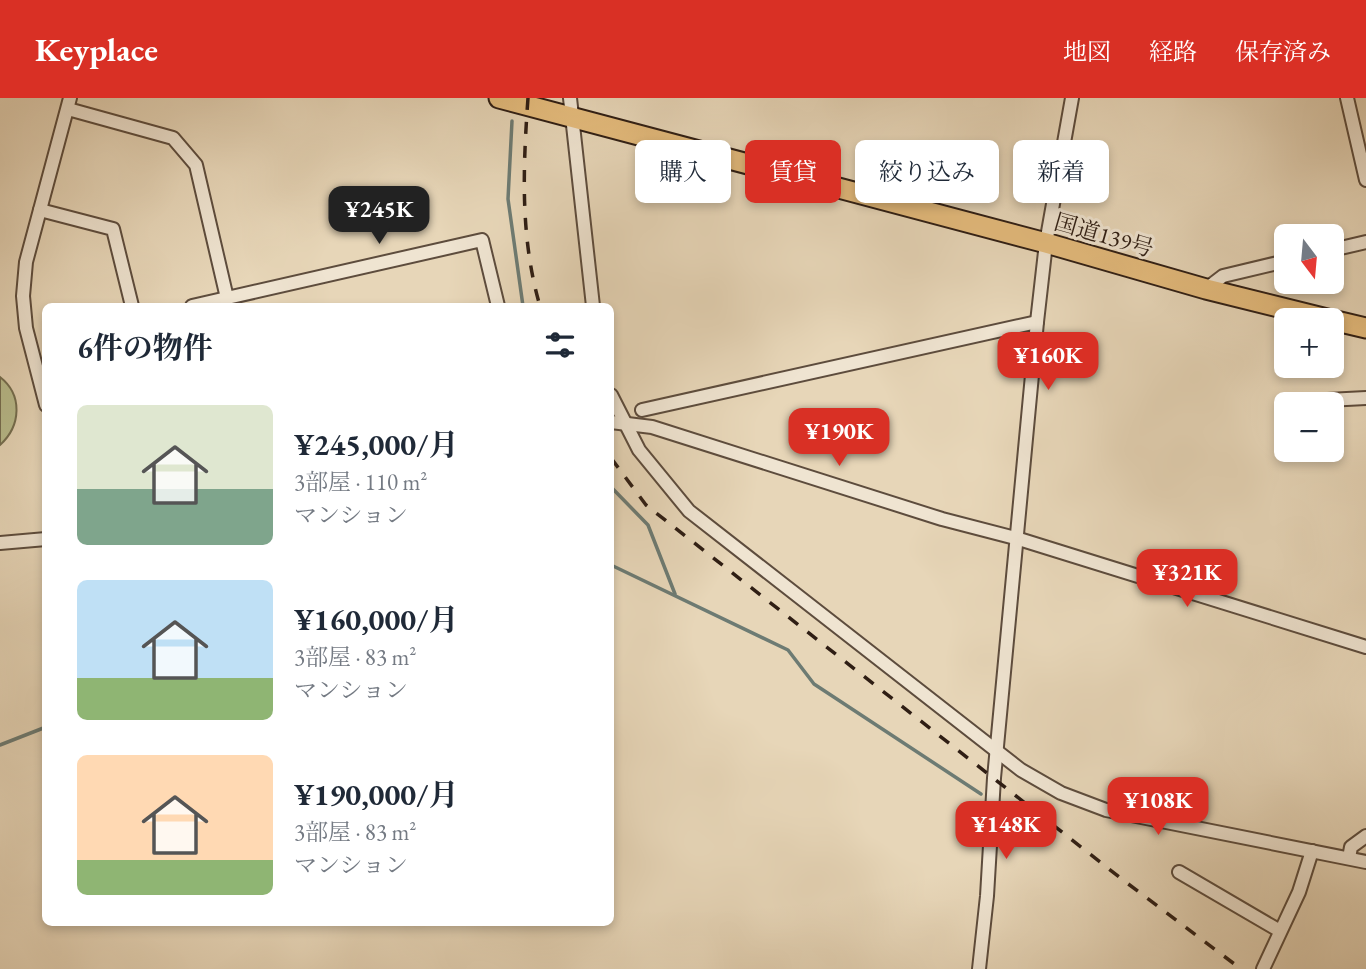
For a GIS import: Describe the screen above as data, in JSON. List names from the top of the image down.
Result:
{
  "streets": {
    "highway": ["国道139号"]
  },
  "north": "bottom",
  "page": {
    "header": "Keyplace",
    "nav": ["地図", "経路", "保存済み"],
    "chip": [
      "購入",
      "賃貸",
      "絞り込み",
      "新着"
    ],
    "price": [
      "¥245K",
      "¥160K",
      "¥190K",
      "¥321K",
      "¥108K",
      "¥148K"
    ],
    "map_buttons": ["+", "−"],
    "heading": "6件の物件",
    "list": [
      {
        "name": "¥245,000/月",
        "note": "3部屋 · 110 m² · マンション"
      },
      {
        "name": "¥160,000/月",
        "note": "3部屋 · 83 m² · マンション"
      },
      {
        "name": "¥190,000/月",
        "note": "3部屋 · 83 m² · マンション"
      }
    ]
  }
}
